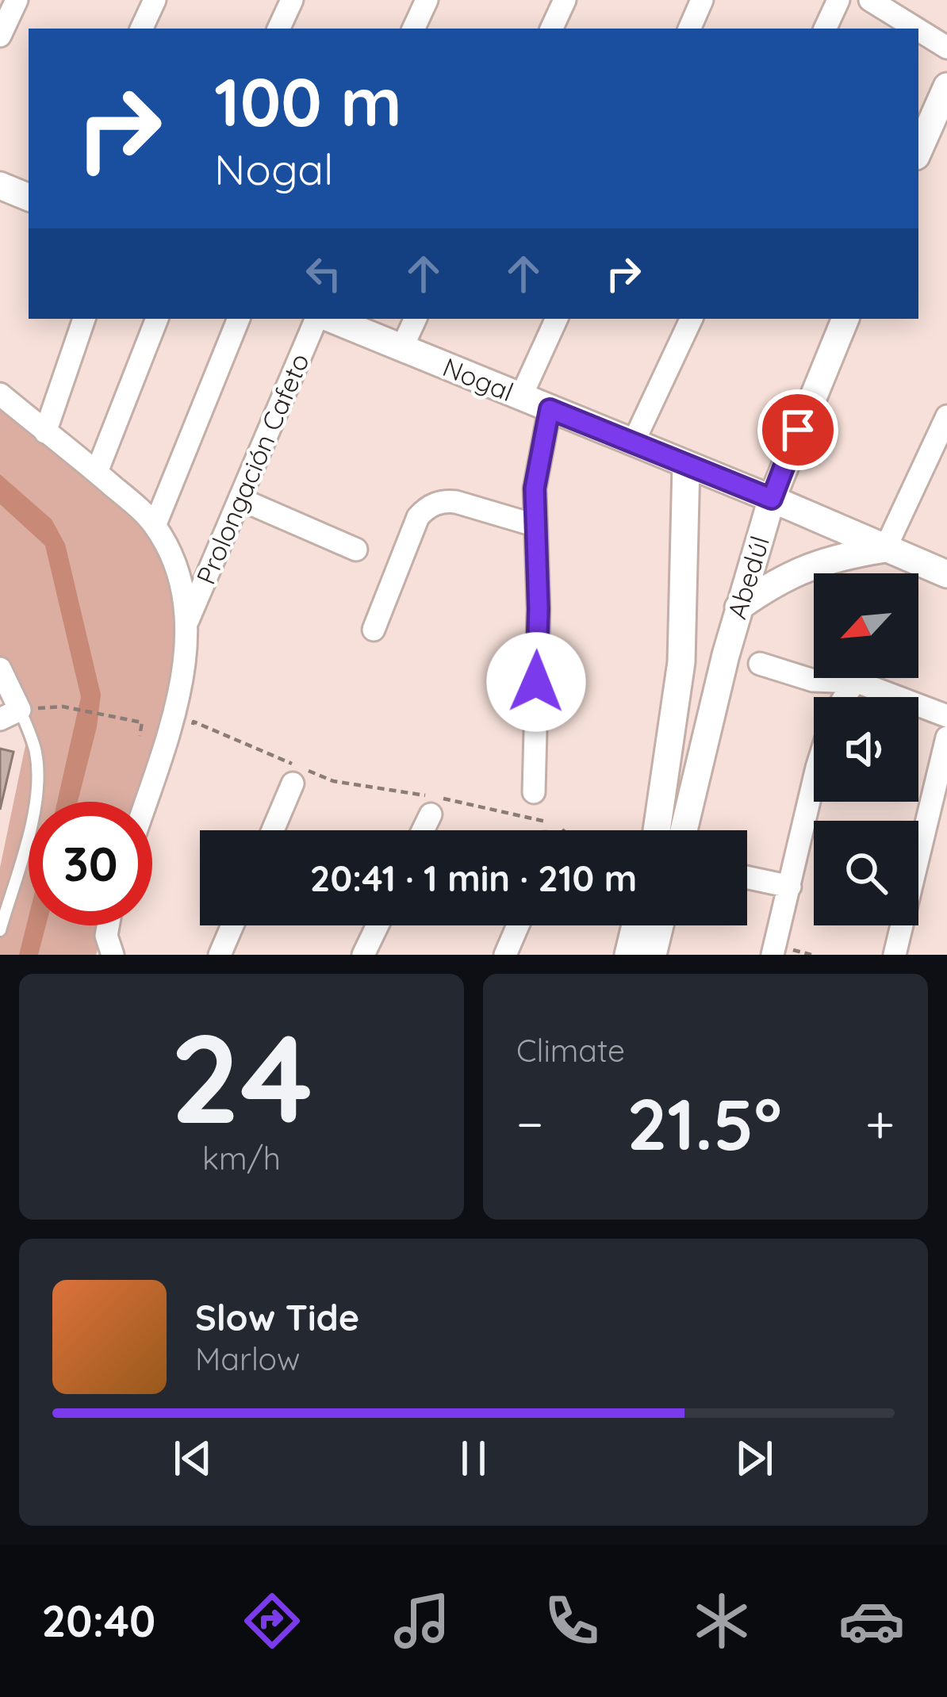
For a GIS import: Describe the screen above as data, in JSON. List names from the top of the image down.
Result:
{
  "streets": {
    "street": ["Nogal", "Prolongación Cafeto", "Abedúl"]
  },
  "crossings": [
    ["Nogal", "Abedúl"]
  ],
  "north": "bottom left",
  "page": {
    "turn": ["100 m", "Nogal"],
    "limit": "30",
    "trip": "20:41 · 1 min · 210 m",
    "tile": [
      ["24", "km/h"],
      "Climate"
    ],
    "heat": ["−", "21.5°", "+"],
    "song": ["Slow Tide", "Marlow"],
    "tabs": "20:40"
  }
}
